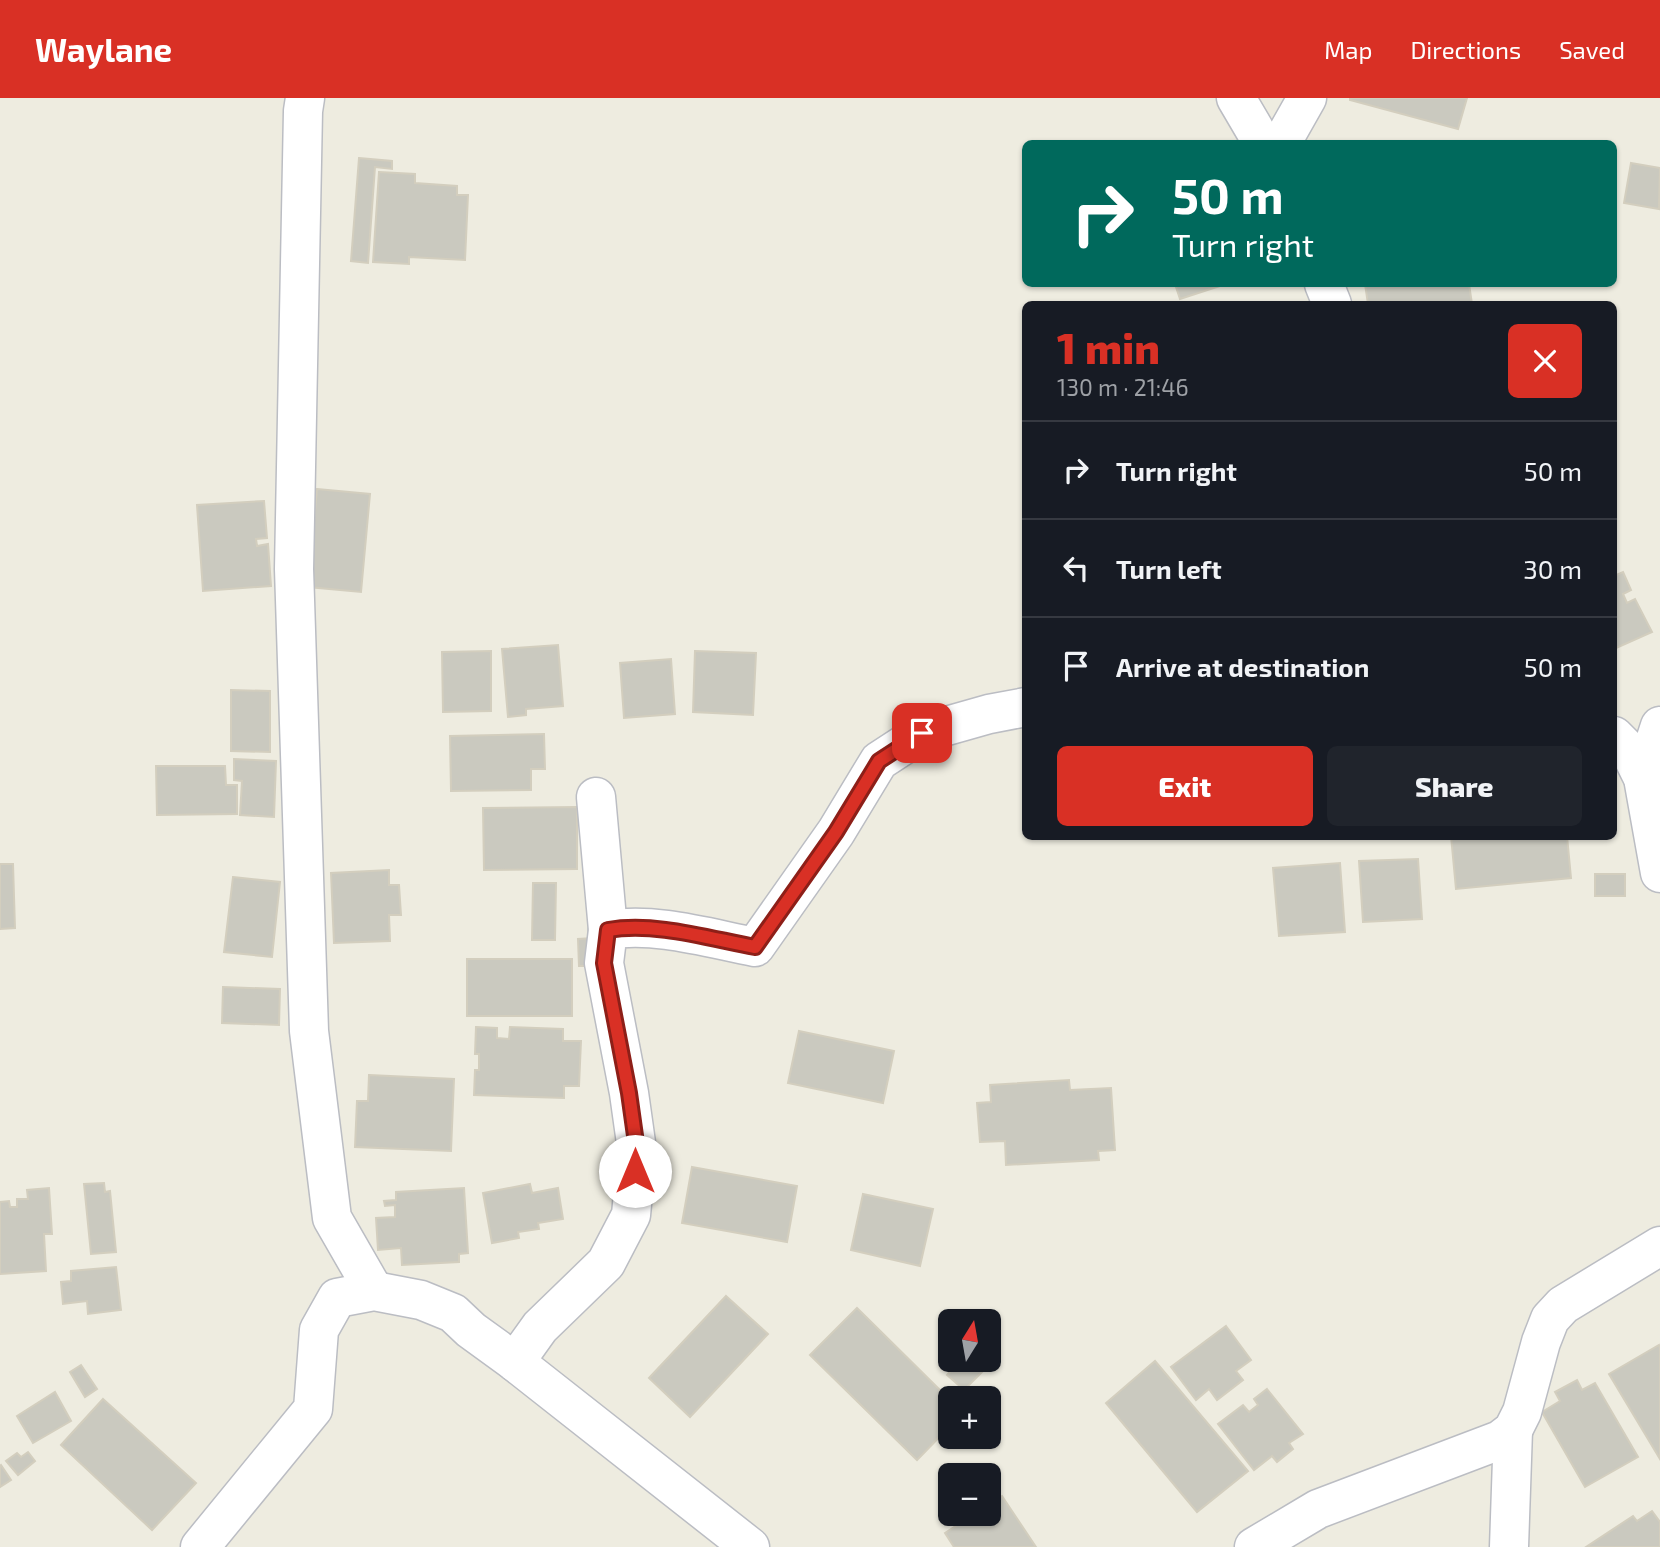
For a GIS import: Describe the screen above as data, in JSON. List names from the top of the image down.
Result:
{
  "north": "top",
  "page": {
    "header": "Waylane",
    "nav": ["Map", "Directions", "Saved"],
    "turn": ["50 m", "Turn right"],
    "heading": ["1 min", "130 m · 21:46"],
    "list": [
      {
        "name": "Turn right",
        "value": "50 m"
      },
      {
        "name": "Turn left",
        "value": "30 m"
      },
      {
        "name": "Arrive at destination",
        "value": "50 m"
      }
    ],
    "buttons": ["Exit", "Share"],
    "map_buttons": ["+", "−"]
  }
}
